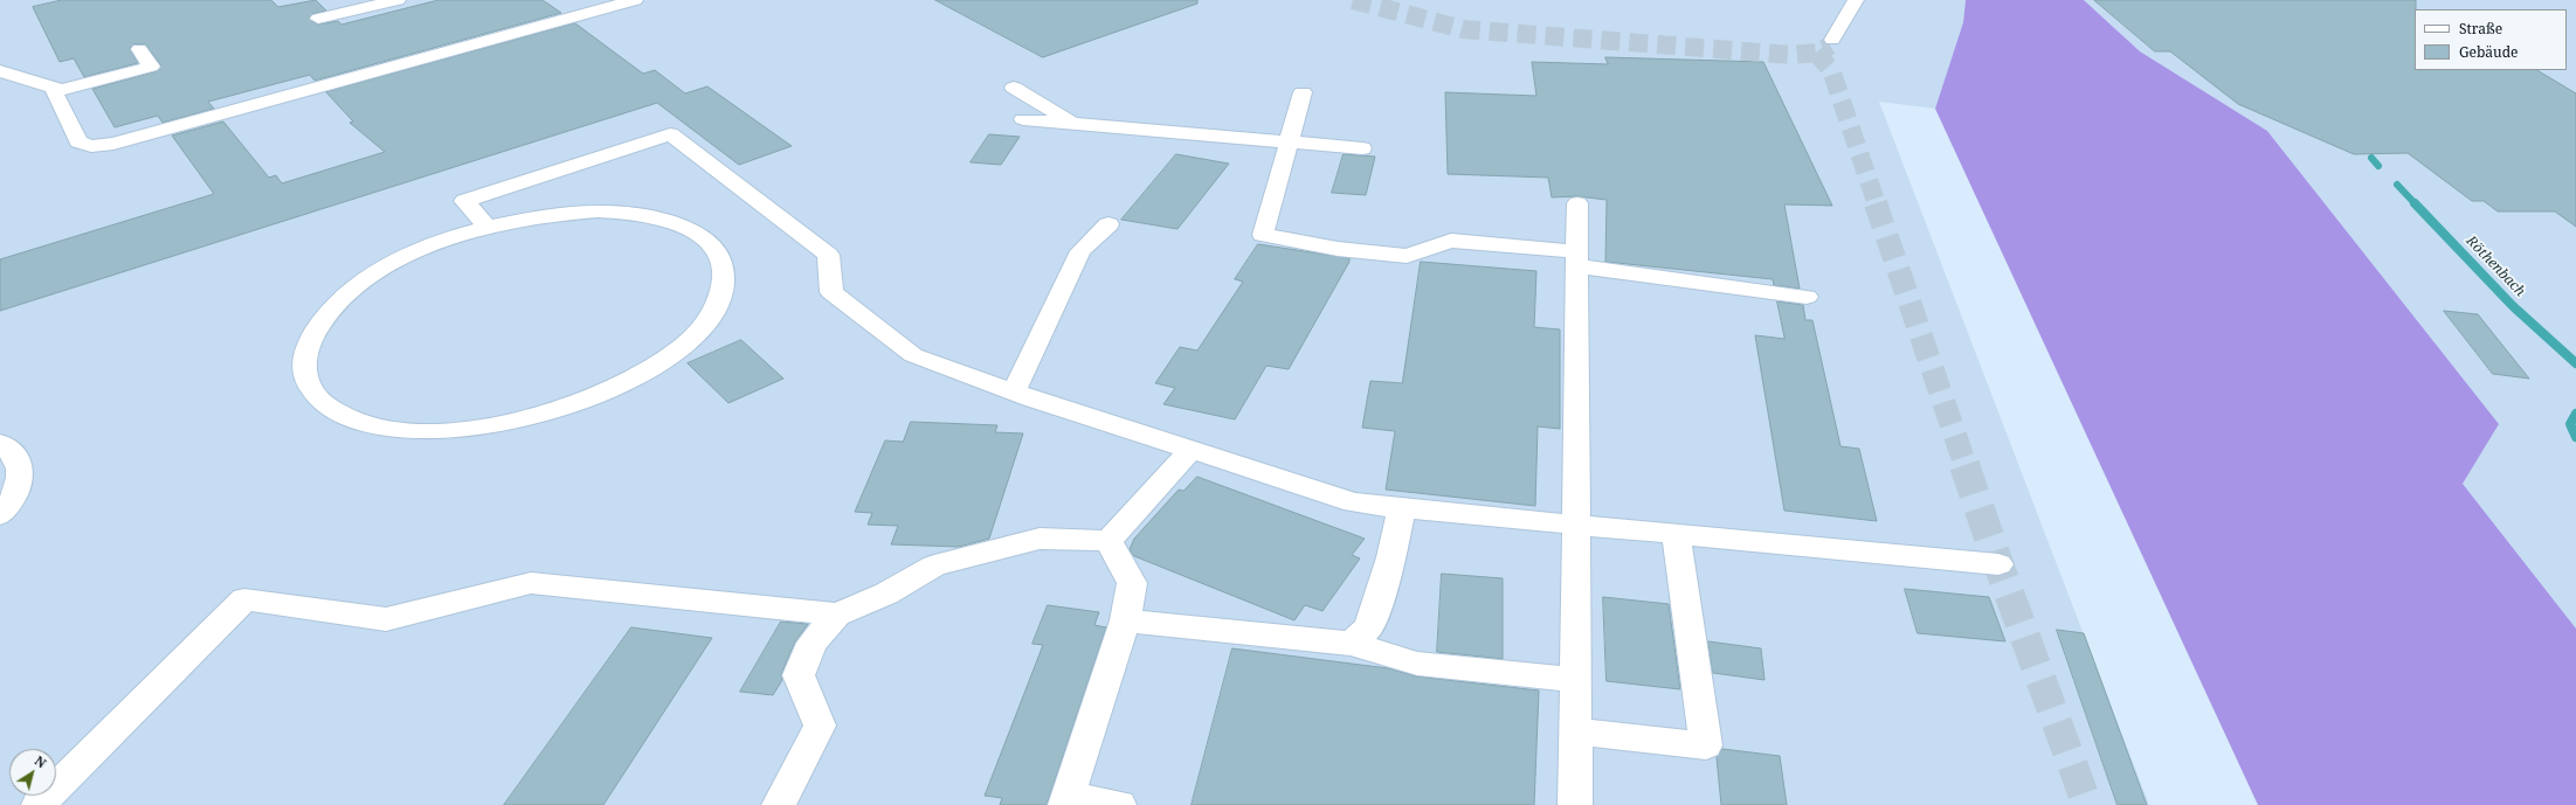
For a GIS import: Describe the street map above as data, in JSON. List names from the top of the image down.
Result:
{
  "water": ["Röthenbach"],
  "legend": ["Straße", "Gebäude"],
  "north": "top right"
}
